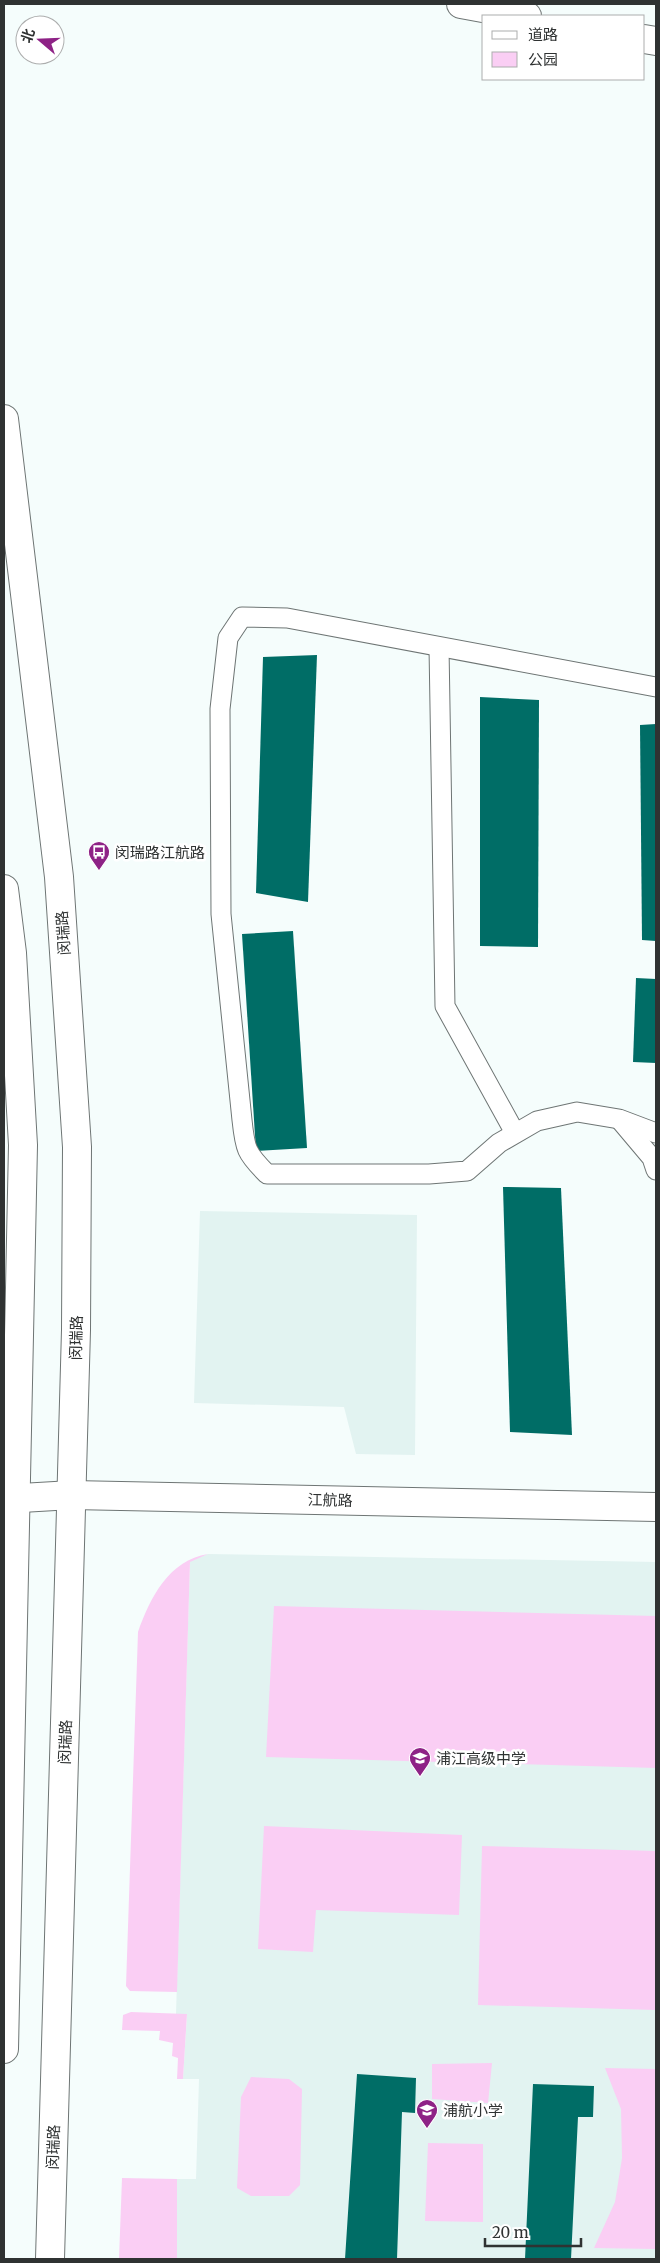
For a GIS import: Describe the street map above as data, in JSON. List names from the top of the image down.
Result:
{
  "streets": {
    "main road": ["闵瑞路", "江航路"]
  },
  "crossings": [
    ["闵瑞路", "江航路"]
  ],
  "places": {
    "bus stop": ["闵瑞路江航路"],
    "school or university": ["浦江高级中学", "浦航小学"]
  },
  "legend": ["道路", "公园"],
  "scale_bar": "20 m",
  "north": "left"
}
